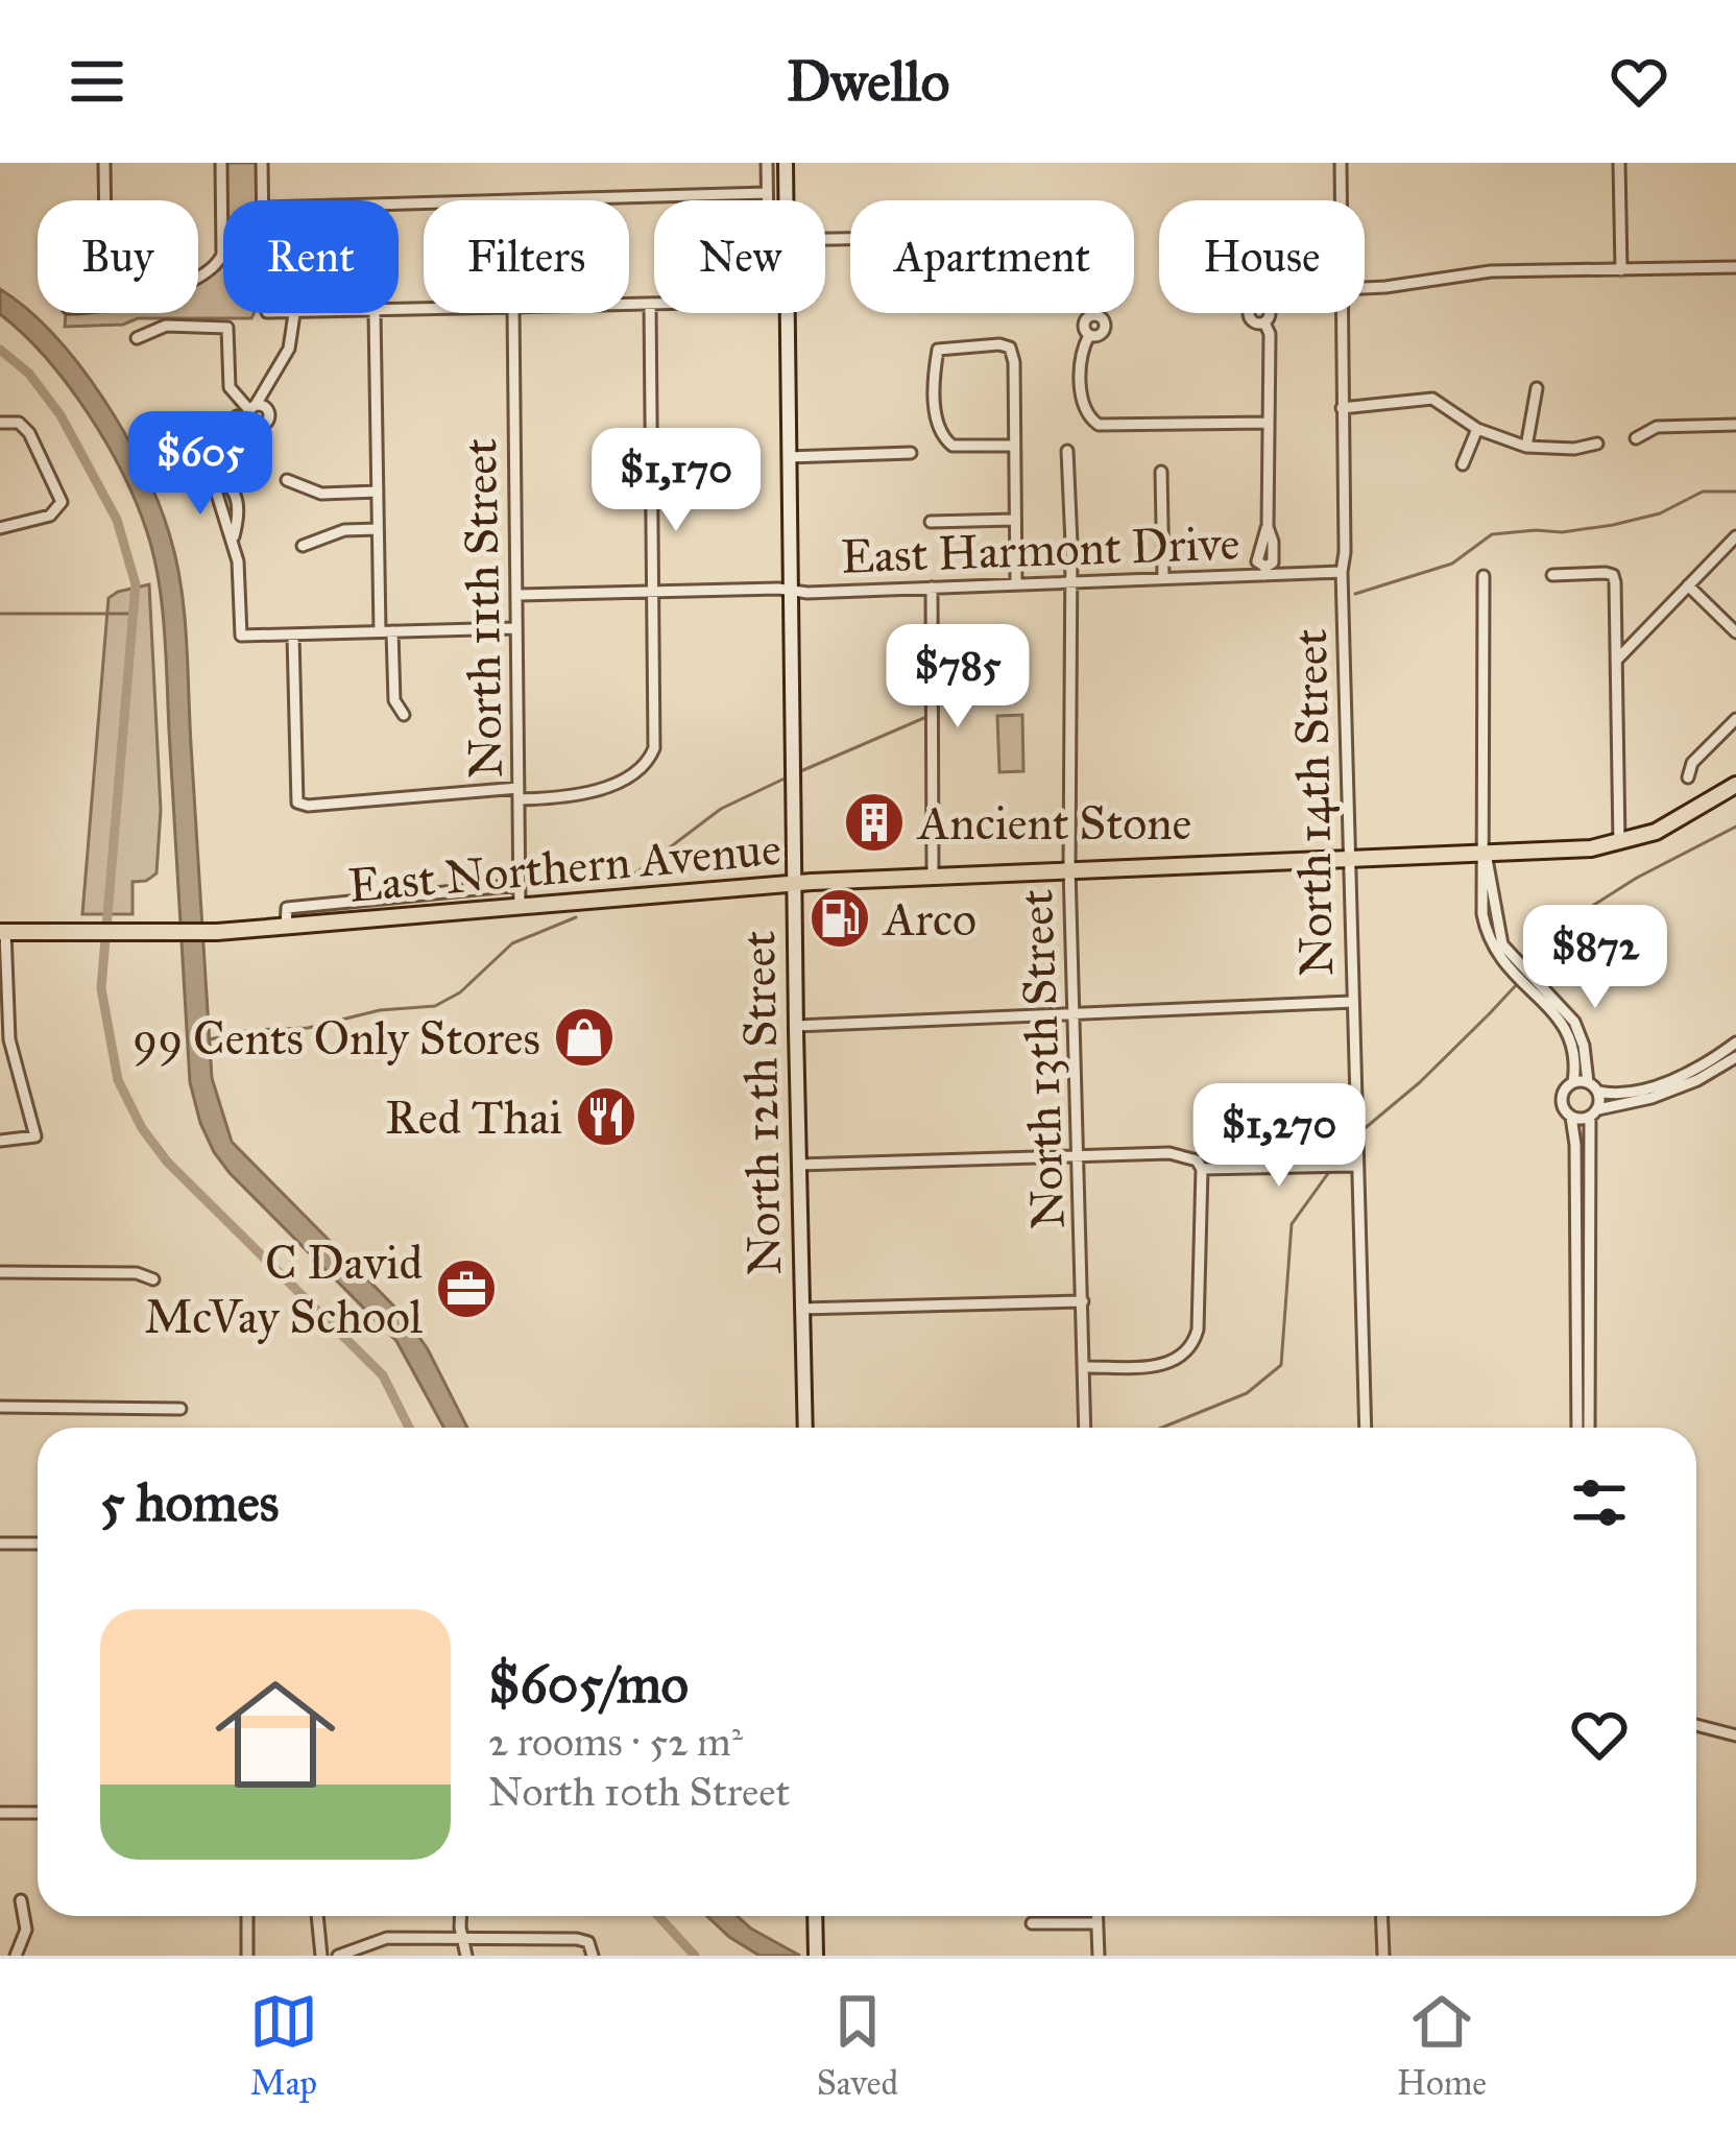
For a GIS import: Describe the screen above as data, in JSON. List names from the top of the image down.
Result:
{
  "streets": {
    "main road": ["East Northern Avenue"],
    "street": [
      "East Harmont Drive",
      "North 11th Street",
      "North 14th Street",
      "North 13th Street",
      "North 12th Street"
    ]
  },
  "crossings": [
    ["East Harmont Drive", "North 11th Street"],
    ["East Harmont Drive", "North 14th Street"],
    ["East Harmont Drive", "North 13th Street"],
    ["East Harmont Drive", "North 12th Street"],
    ["North 11th Street", "East Northern Avenue"],
    ["North 14th Street", "East Northern Avenue"],
    ["East Northern Avenue", "North 13th Street"],
    ["East Northern Avenue", "North 12th Street"]
  ],
  "places": {
    "building": ["Ancient Stone"],
    "fuel station": ["Arco"],
    "shop": ["99 Cents Only Stores"],
    "restaurant": ["Red Thai"],
    "office": ["C David McVay School"]
  },
  "page": {
    "header": "Dwello",
    "chip": [
      "Buy",
      "Rent",
      "Filters",
      "New",
      "Apartment",
      "House"
    ],
    "price": [
      "$605",
      "$1,170",
      "$785",
      "$872",
      "$1,270"
    ],
    "heading": "5 homes",
    "list": [
      {
        "name": "$605/mo",
        "note": "2 rooms · 52 m² · North 10th Street"
      }
    ],
    "tabs": ["Map", "Saved", "Home"]
  }
}
